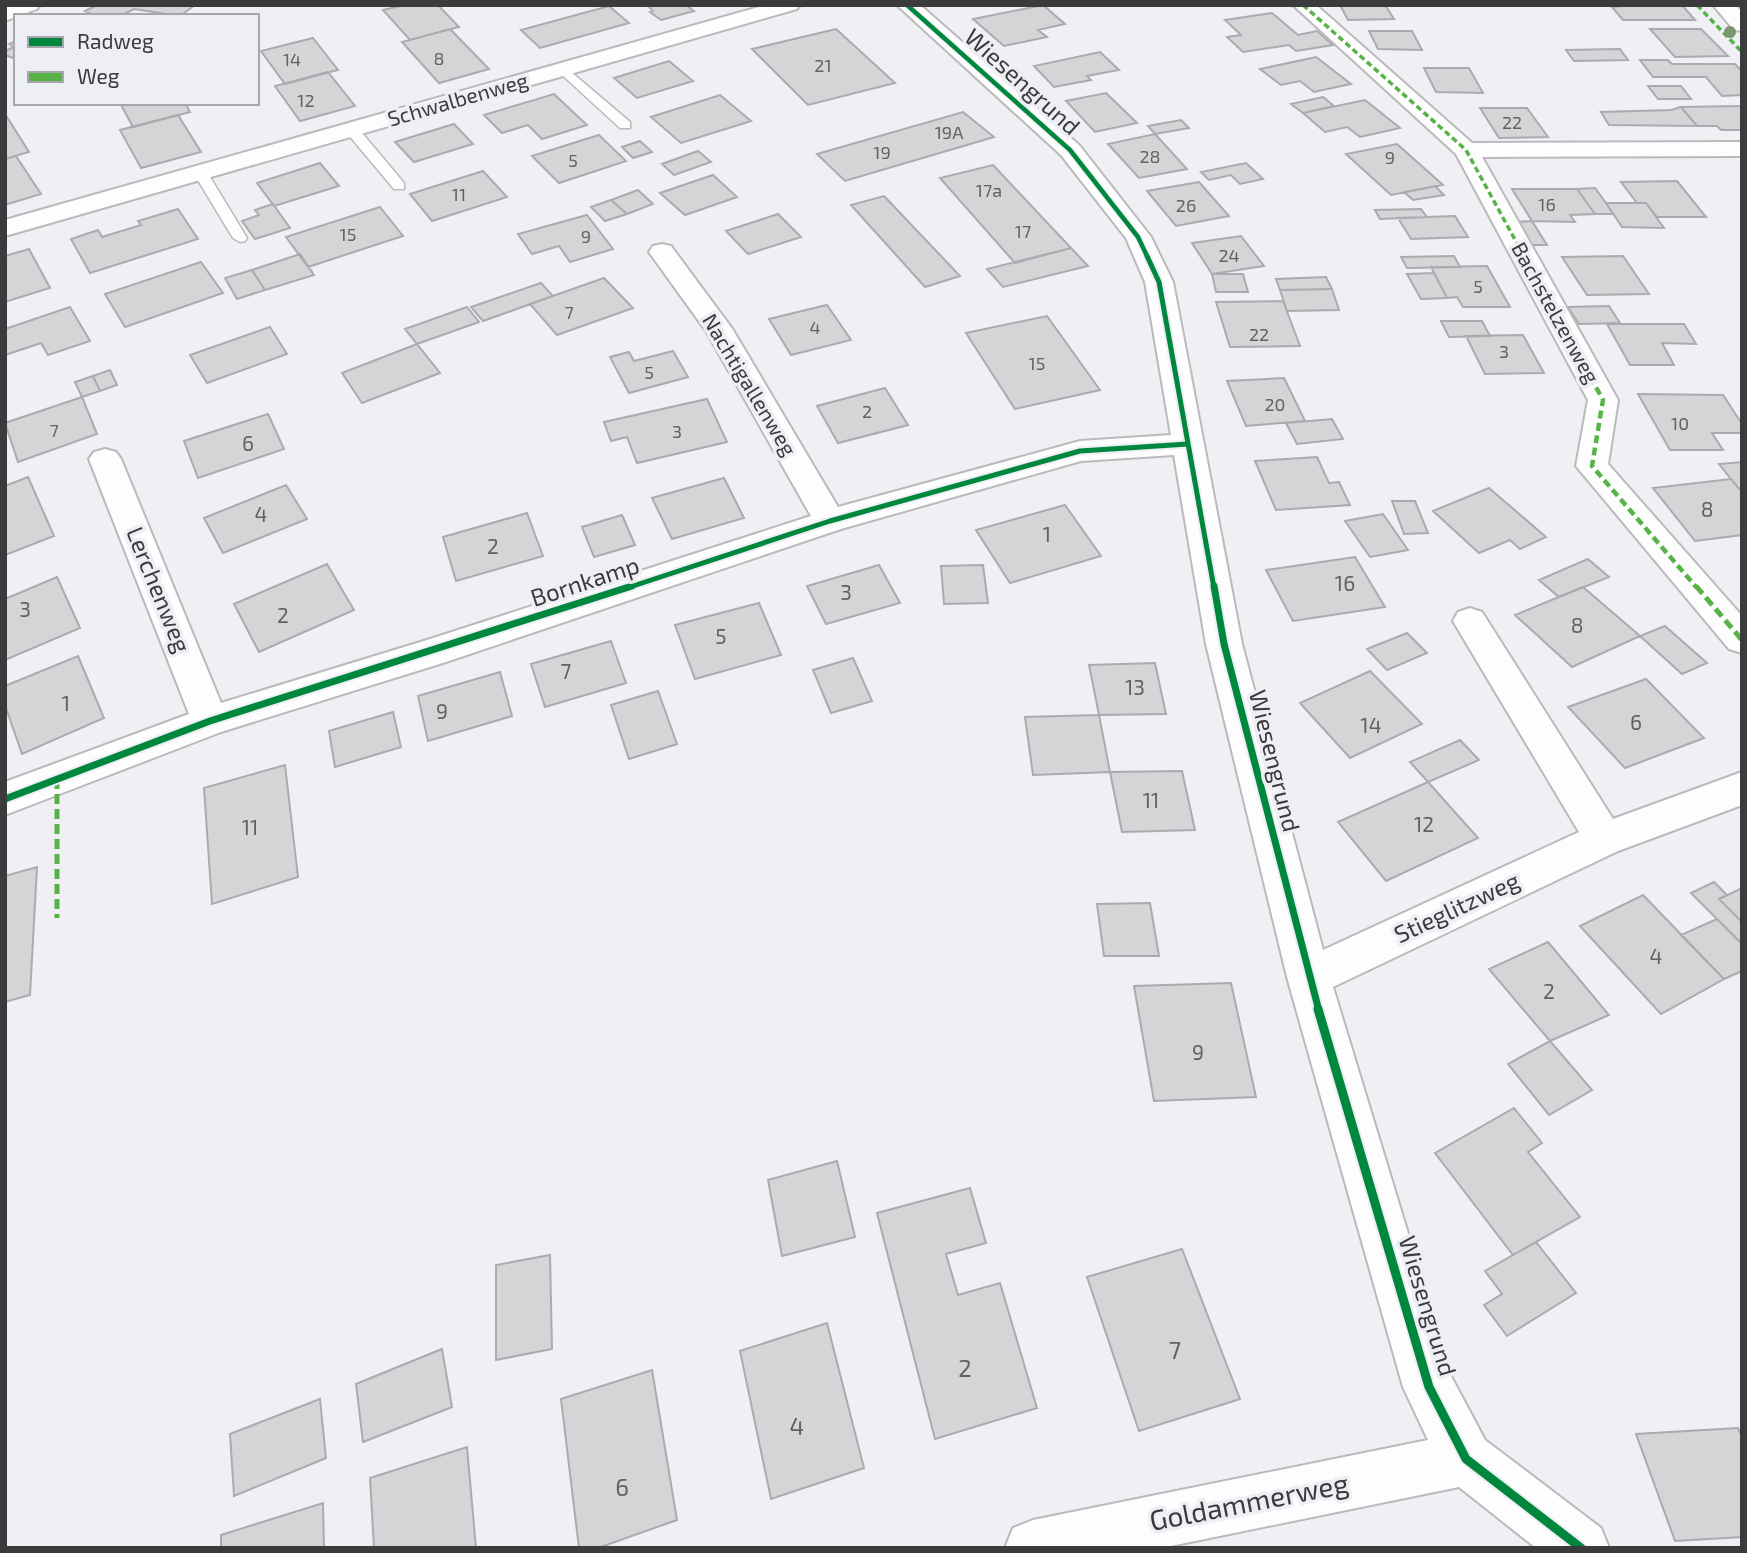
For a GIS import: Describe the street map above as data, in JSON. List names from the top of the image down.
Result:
{
  "streets": {
    "street": [
      "Wiesengrund",
      "Schwalbenweg",
      "Bachstelzenweg",
      "Nachtigallenweg",
      "Bornkamp",
      "Lerchenweg",
      "Stieglitzweg",
      "Goldammerweg"
    ]
  },
  "crossings": [
    ["Wiesengrund", "Bornkamp"],
    ["Wiesengrund", "Stieglitzweg"],
    ["Wiesengrund", "Goldammerweg"],
    ["Nachtigallenweg", "Bornkamp"],
    ["Bornkamp", "Lerchenweg"]
  ],
  "house_numbers": [
    "8",
    "14",
    "21",
    "12",
    "22",
    "19A",
    "19",
    "28",
    "9",
    "5",
    "17a",
    "11",
    "16",
    "26",
    "17",
    "15",
    "9",
    "24",
    "5",
    "7",
    "4",
    "22",
    "3",
    "15",
    "5",
    "20",
    "2",
    "10",
    "7",
    "3",
    "6",
    "8",
    "4",
    "1",
    "2",
    "16",
    "3",
    "3",
    "2",
    "8",
    "5",
    "7",
    "13",
    "1",
    "9",
    "6",
    "14",
    "11",
    "12",
    "11",
    "4",
    "2",
    "9",
    "7",
    "2",
    "4",
    "6"
  ],
  "legend": ["Radweg", "Weg"]
}
